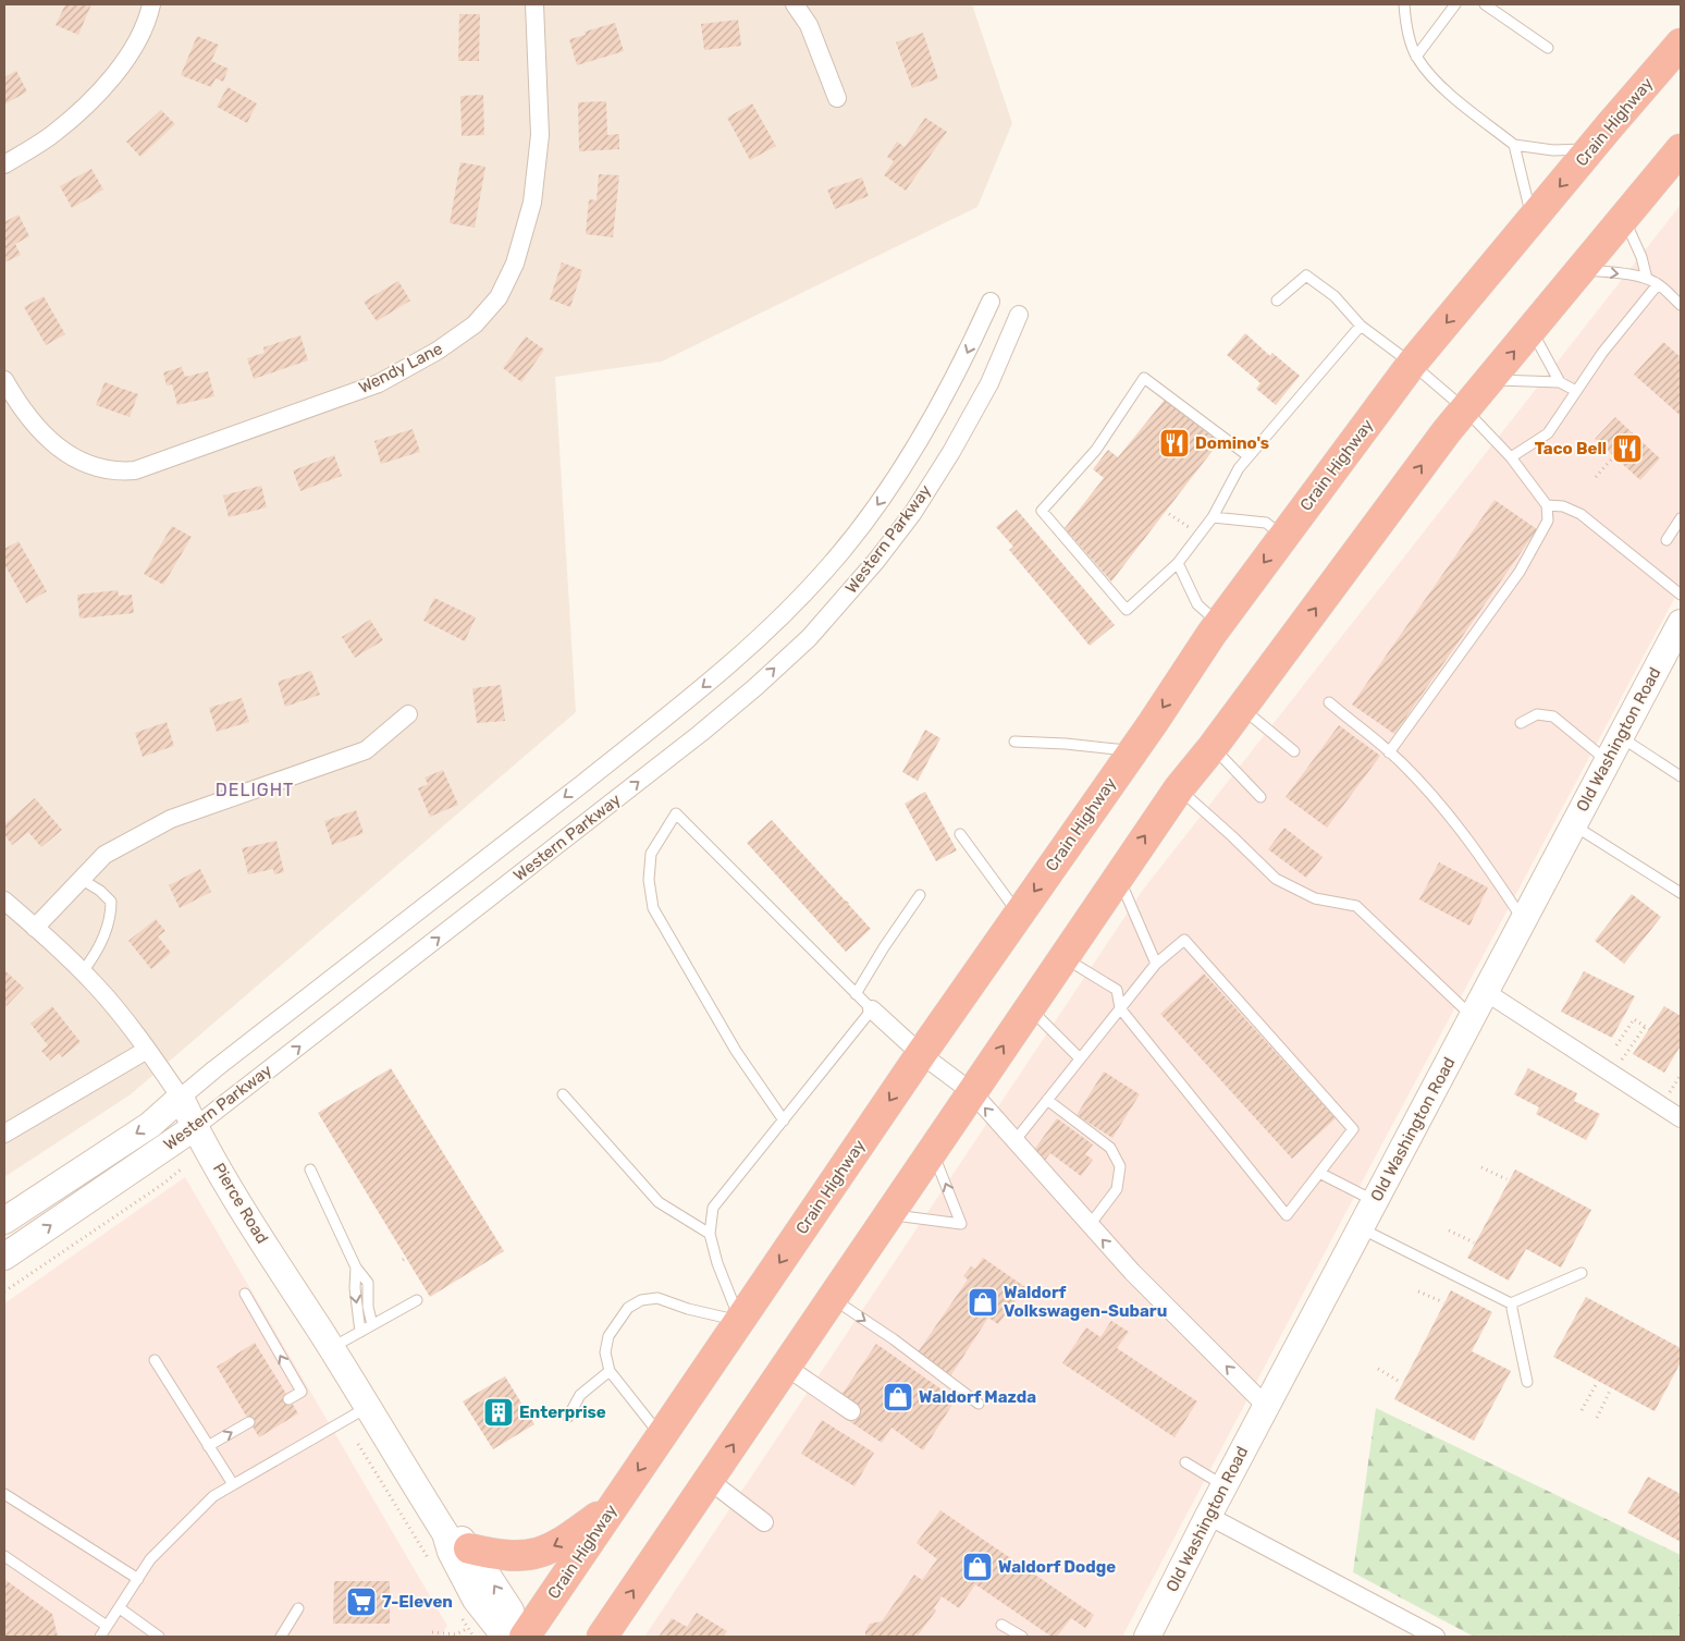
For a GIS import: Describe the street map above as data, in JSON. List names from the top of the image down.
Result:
{
  "streets": {
    "highway": ["Crain Highway"],
    "main road": ["Western Parkway", "Old Washington Road", "Pierce Road"],
    "street": ["Wendy Lane"]
  },
  "crossings": [
    ["Western Parkway", "Pierce Road"]
  ],
  "districts": ["DELIGHT"],
  "places": {
    "restaurant": ["Domino's", "Taco Bell"],
    "shop": ["Waldorf Volkswagen-Subaru", "Waldorf Mazda", "Waldorf Dodge"],
    "building": ["Enterprise"],
    "supermarket": ["7-Eleven"]
  }
}
